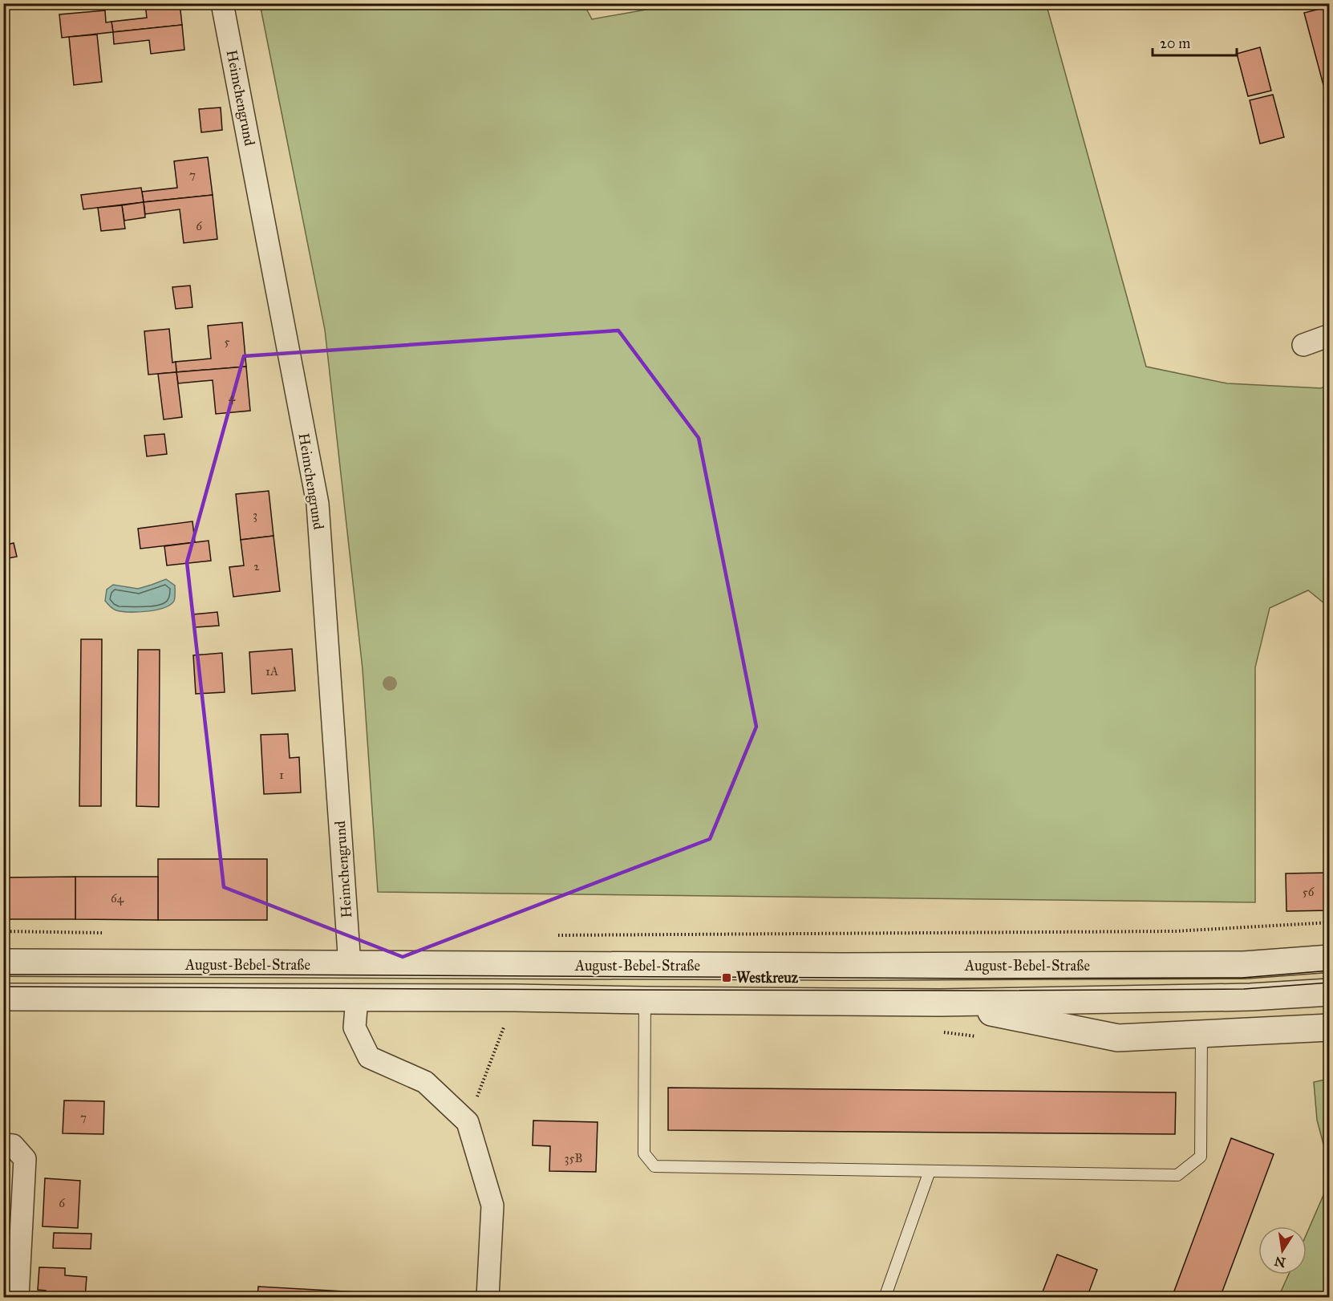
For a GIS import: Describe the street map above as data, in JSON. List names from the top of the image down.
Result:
{
  "streets": {
    "street": ["Heimchengrund", "August-Bebel-Straße"]
  },
  "crossings": [
    ["Heimchengrund", "August-Bebel-Straße"]
  ],
  "places": {
    "transit": ["Westkreuz"]
  },
  "house_numbers": [
    "7",
    "6",
    "5",
    "4",
    "3",
    "2",
    "1A",
    "1",
    "56",
    "64",
    "7",
    "35B",
    "6"
  ],
  "scale_bar": "20 m",
  "north": "bottom"
}
